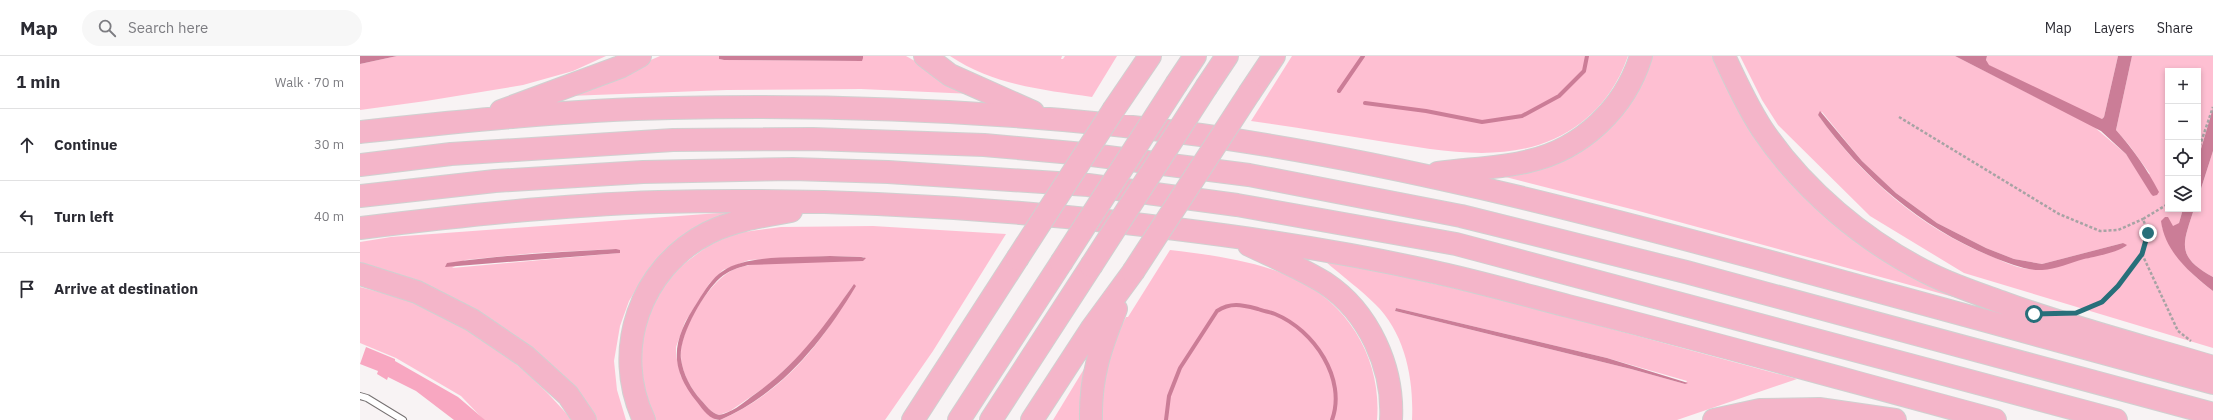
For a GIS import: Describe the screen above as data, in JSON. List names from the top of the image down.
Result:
{
  "page": {
    "header": "Map",
    "search": "Search here",
    "nav": ["Map", "Layers", "Share"],
    "heading": ["1 min", "Walk · 70 m"],
    "map_buttons": ["+", "−"],
    "list": [
      ["Continue", "30 m"],
      ["Turn left", "40 m"],
      "Arrive at destination"
    ]
  }
}
